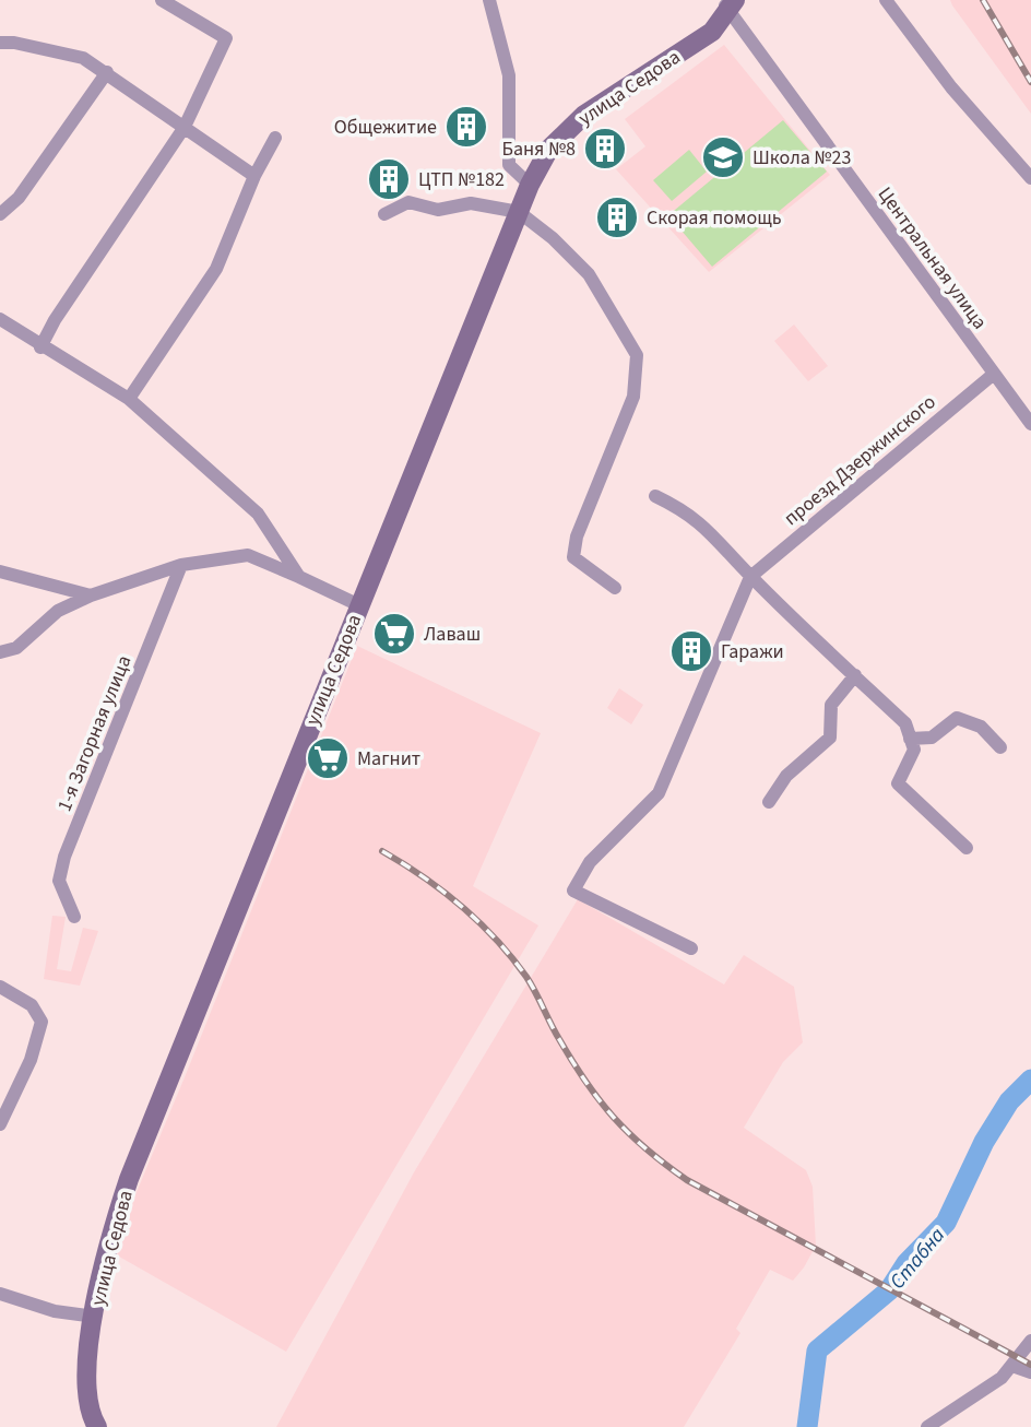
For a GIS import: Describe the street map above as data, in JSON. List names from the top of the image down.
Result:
{
  "streets": {
    "street": [
      "улица Седова",
      "Центральная улица",
      "проезд Дзержинского",
      "1-я Загорная улица"
    ]
  },
  "crossings": [
    ["улица Седова", "Центральная улица"],
    ["Центральная улица", "проезд Дзержинского"]
  ],
  "water": ["Стабна"],
  "places": {
    "building": [
      "Общежитие",
      "Баня №8",
      "ЦТП №182",
      "Скорая помощь",
      "Гаражи"
    ],
    "school or university": ["Школа №23"],
    "supermarket": ["Лаваш", "Магнит"]
  }
}
